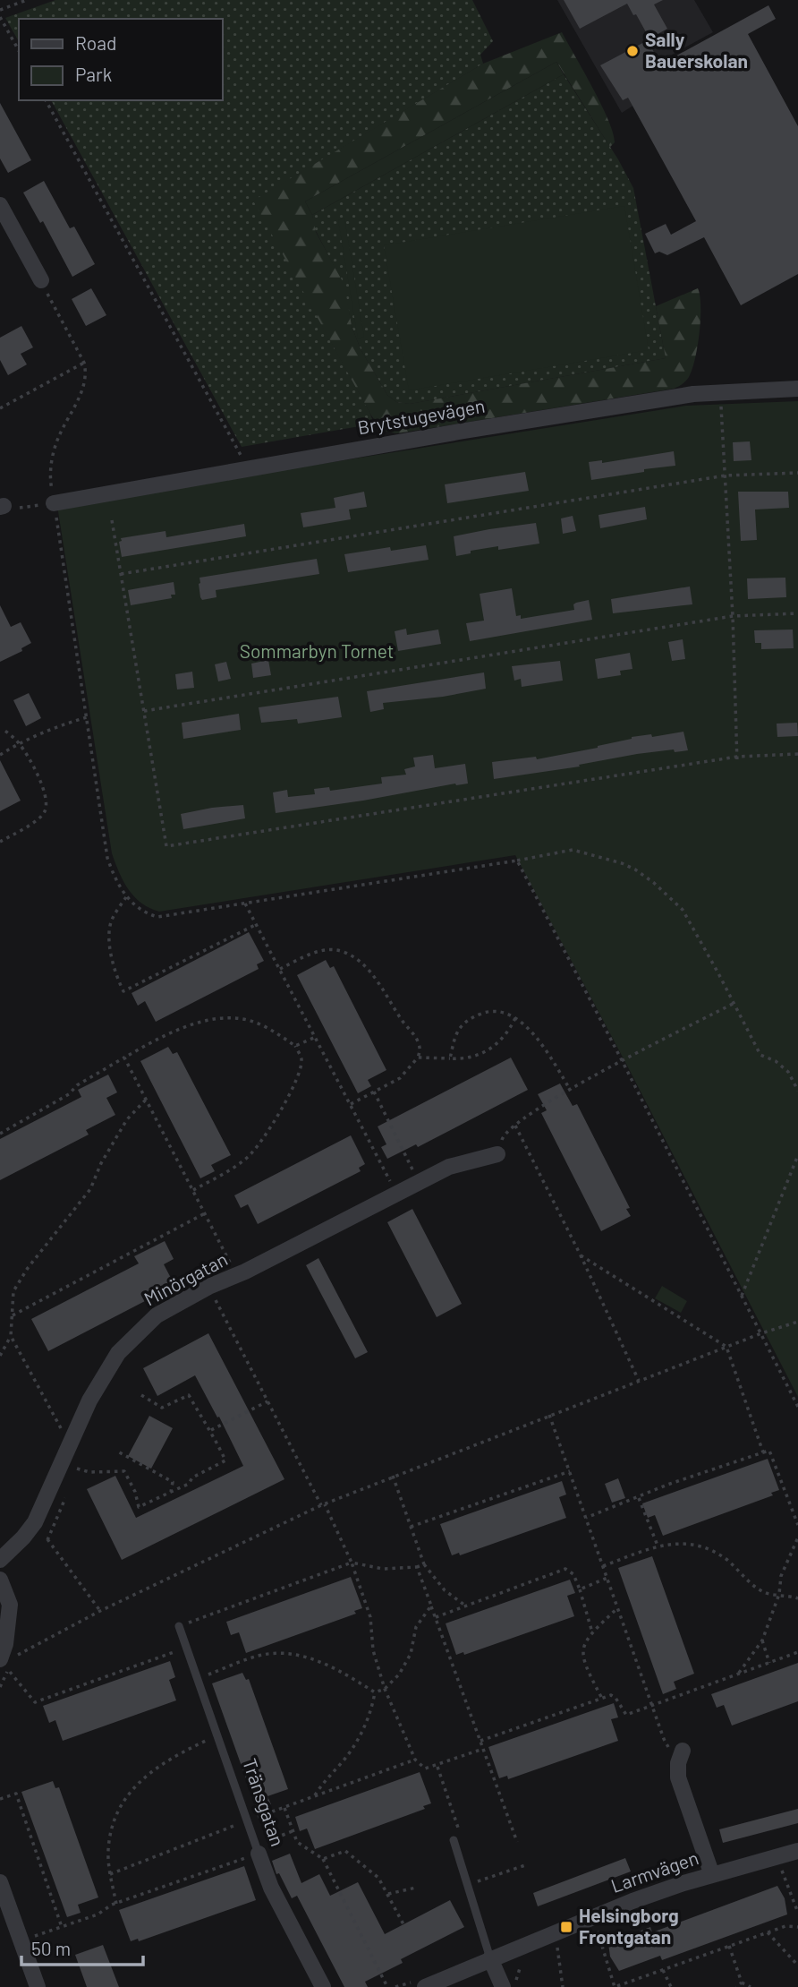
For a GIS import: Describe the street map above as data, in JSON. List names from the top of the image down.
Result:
{
  "streets": {
    "street": [
      "Brytstugevägen",
      "Minörgatan",
      "Tränsgatan",
      "Larmvägen"
    ]
  },
  "parks": ["Sommarbyn Tornet"],
  "places": {
    "other": ["Sally Bauerskolan"],
    "transit": ["Helsingborg Frontgatan"]
  },
  "legend": ["Road", "Park"],
  "scale_bar": "50 m"
}
